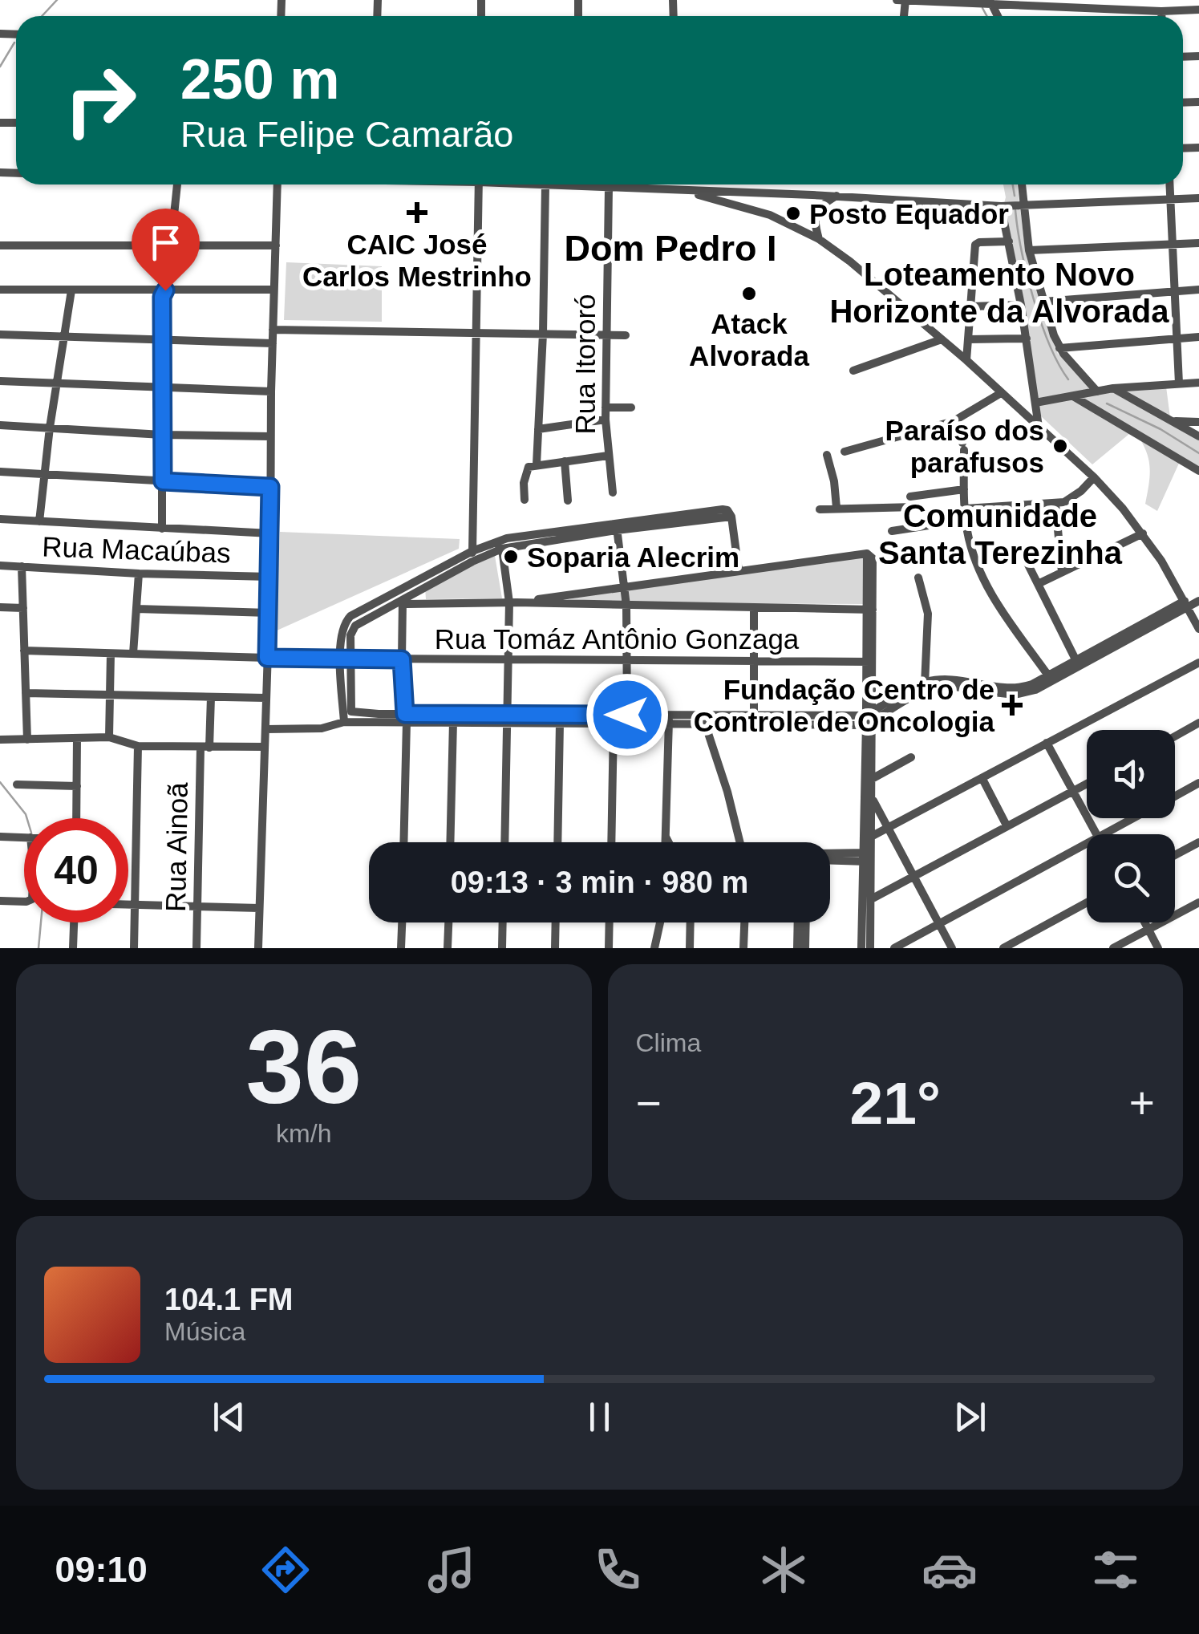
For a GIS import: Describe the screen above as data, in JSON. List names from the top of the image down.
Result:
{
  "streets": {
    "street": [
      "Rua Itororó",
      "Rua Macaúbas",
      "Rua Tomáz Antônio Gonzaga",
      "Rua Ainoã"
    ]
  },
  "districts": ["Dom Pedro I", "Loteamento Novo Horizonte da Alvorada", "Comunidade Santa Terezinha"],
  "places": {
    "health": ["CAIC José Carlos Mestrinho", "Fundação Centro de Controle de Oncologia"],
    "other": [
      "Posto Equador",
      "Atack Alvorada",
      "Paraíso dos parafusos",
      "Soparia Alecrim"
    ]
  },
  "page": {
    "turn": ["250 m", "Rua Felipe Camarão"],
    "limit": "40",
    "trip": "09:13 · 3 min · 980 m",
    "tile": [
      ["36", "km/h"],
      "Clima"
    ],
    "heat": ["−", "21°", "+"],
    "song": ["104.1 FM", "Música"],
    "tabs": "09:10"
  }
}
